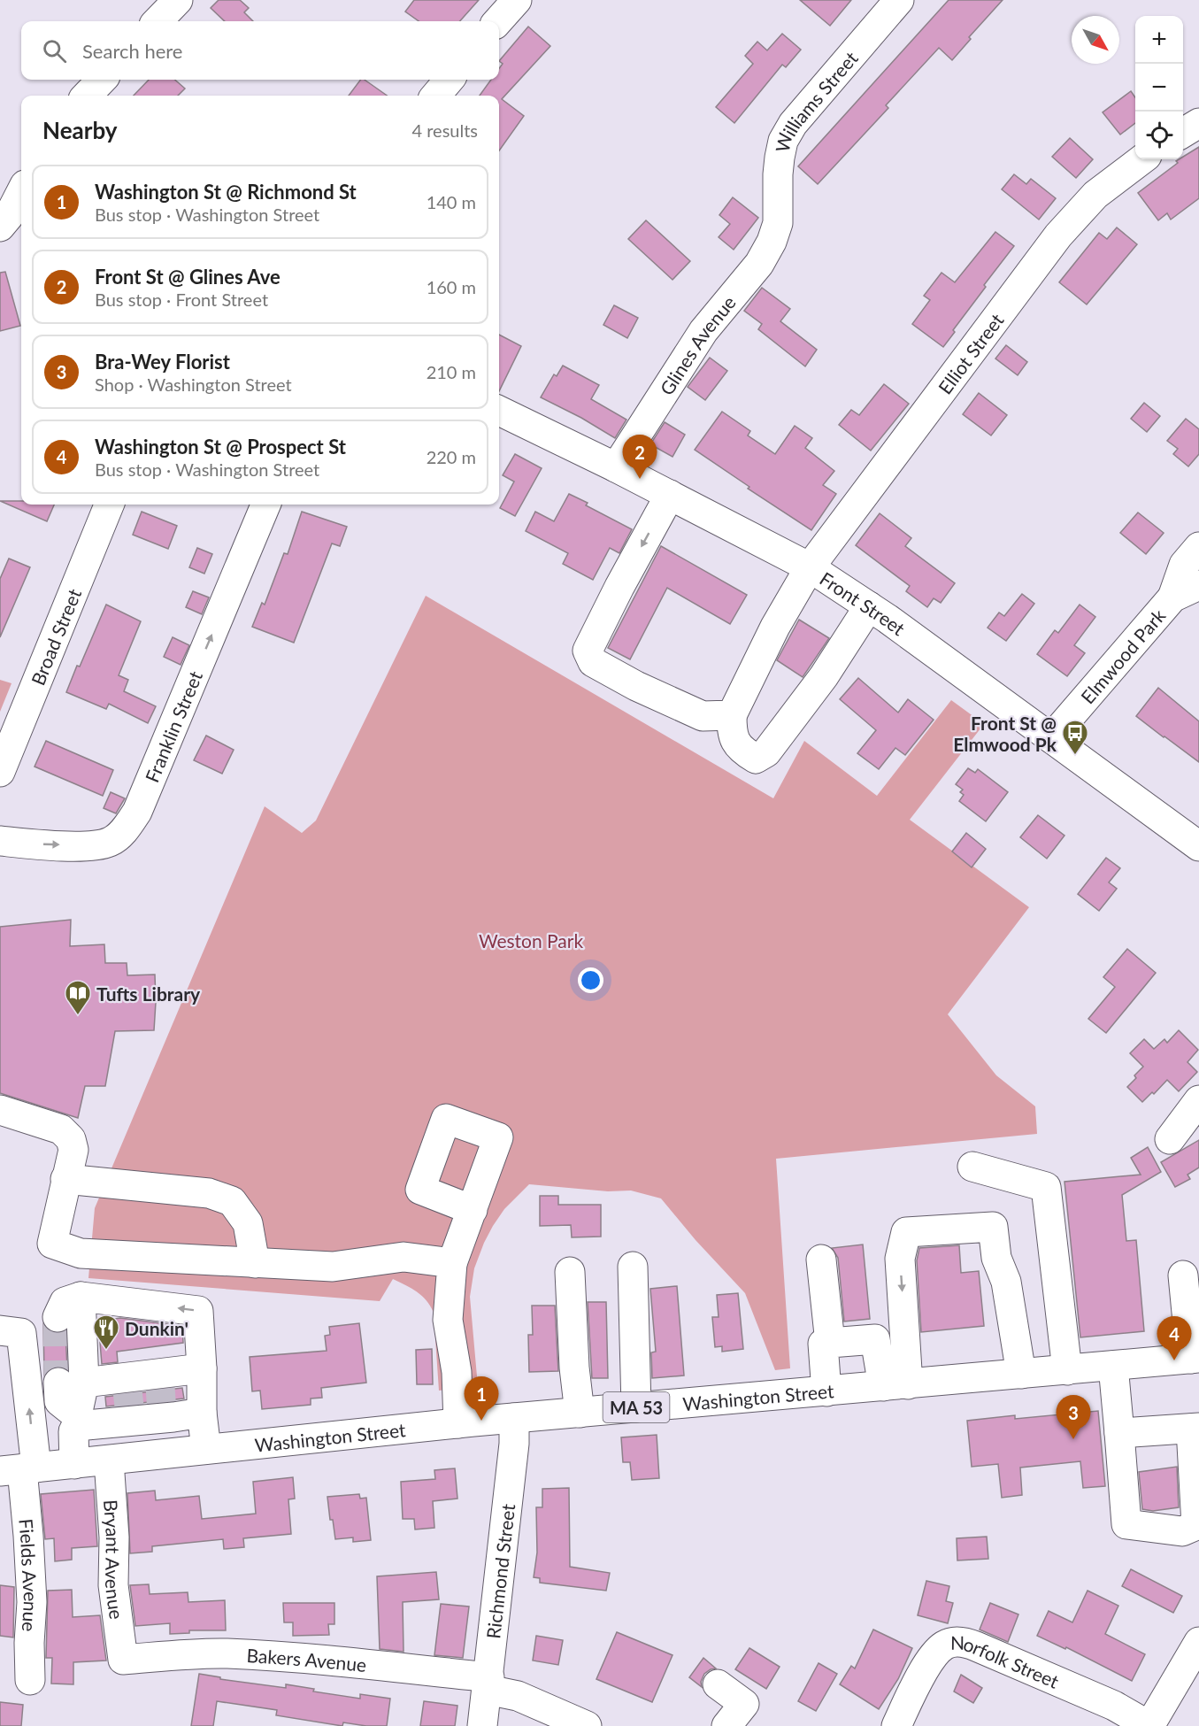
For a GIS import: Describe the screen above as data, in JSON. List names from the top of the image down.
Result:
{
  "streets": {
    "street": [
      "Williams Street",
      "Glines Avenue",
      "Elliot Street",
      "Front Street",
      "Broad Street",
      "Elmwood Park",
      "Franklin Street",
      "Washington Street",
      "MA 53",
      "Bryant Avenue",
      "Richmond Street",
      "Fields Avenue",
      "Bakers Avenue",
      "Norfolk Street"
    ]
  },
  "crossings": [
    ["Williams Street", "Glines Avenue"],
    ["Glines Avenue", "Front Street"],
    ["Elliot Street", "Front Street"],
    ["Front Street", "Elmwood Park"],
    ["Washington Street", "Bryant Avenue"],
    ["Washington Street", "Richmond Street"],
    ["Washington Street", "Fields Avenue"],
    ["Bryant Avenue", "Bakers Avenue"],
    ["Richmond Street", "Bakers Avenue"]
  ],
  "one_way": ["Franklin Street"],
  "parks": ["Weston Park"],
  "places": {
    "bus stop": ["Front St @ Elmwood Pk"],
    "library": ["Tufts Library"],
    "restaurant": ["Dunkin'"]
  },
  "north": "bottom right",
  "page": {
    "map_buttons": ["+", "−"],
    "search": "Search here",
    "heading": ["Nearby", "4 results"],
    "list": [
      {
        "mark": "1",
        "name": "Washington St @ Richmond St",
        "note": "Bus stop · Washington Street",
        "value": "140 m"
      },
      {
        "mark": "2",
        "name": "Front St @ Glines Ave",
        "note": "Bus stop · Front Street",
        "value": "160 m"
      },
      {
        "mark": "3",
        "name": "Bra-Wey Florist",
        "note": "Shop · Washington Street",
        "value": "210 m"
      },
      {
        "mark": "4",
        "name": "Washington St @ Prospect St",
        "note": "Bus stop · Washington Street",
        "value": "220 m"
      }
    ],
    "pins": [
      "2",
      "4",
      "1",
      "3"
    ]
  }
}
